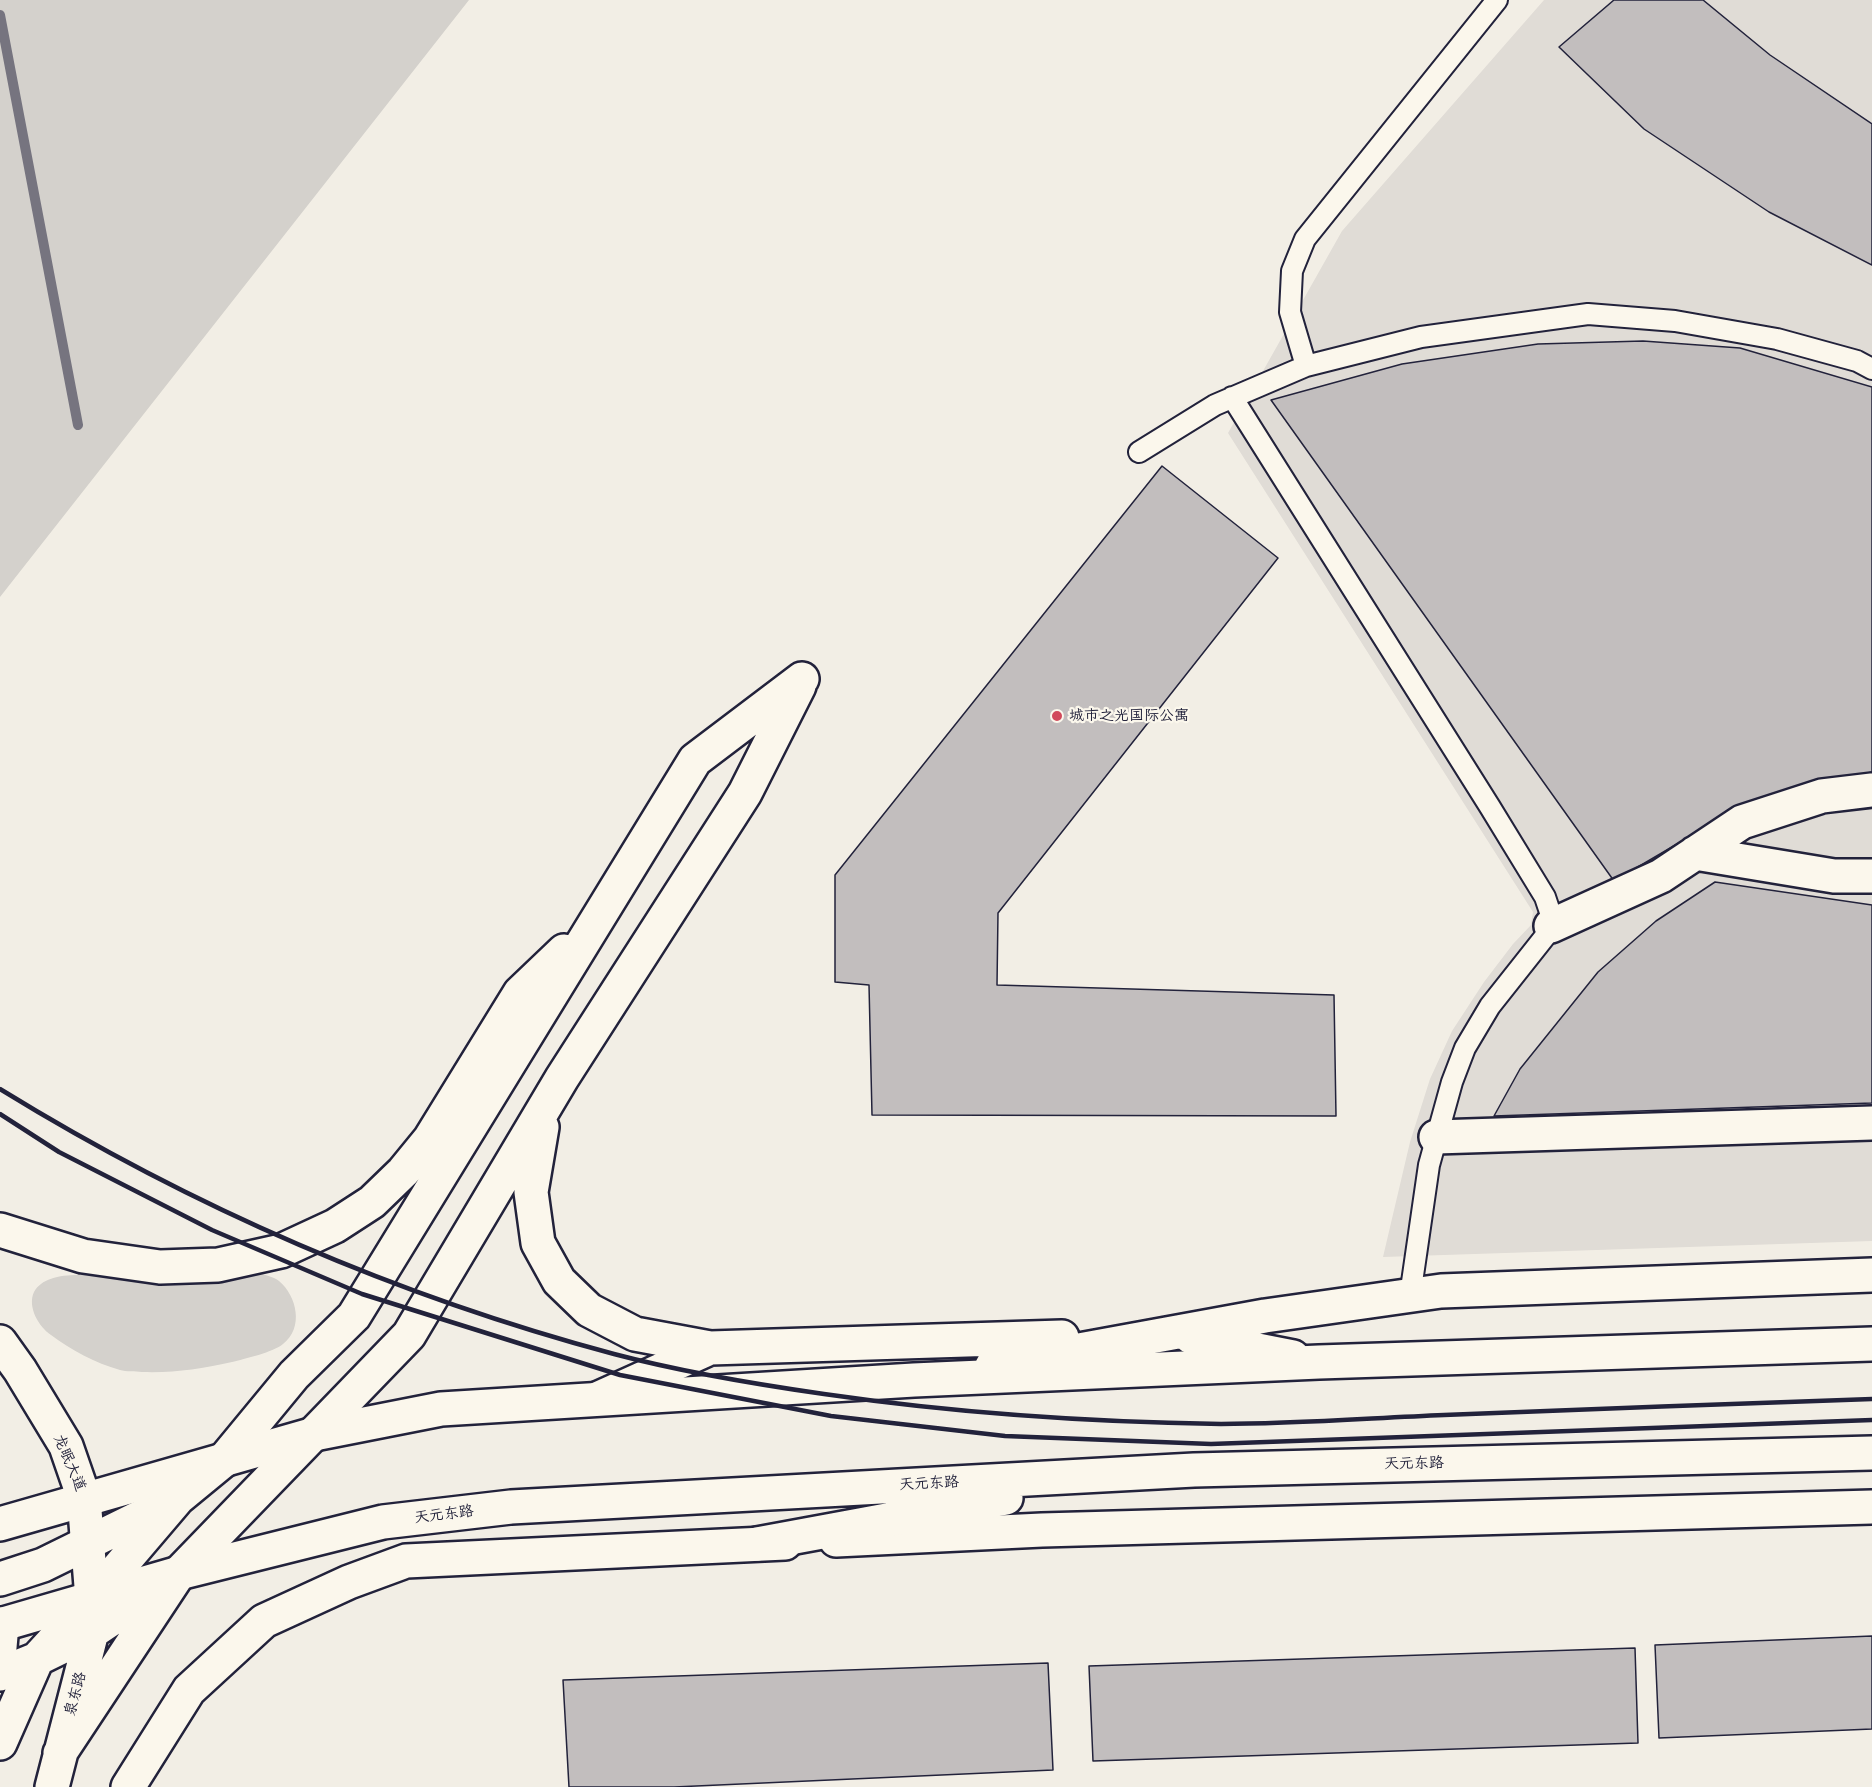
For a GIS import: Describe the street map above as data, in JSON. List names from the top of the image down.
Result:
{
  "streets": {
    "main road": ["龙眠大道", "天元东路", "泉东路"]
  },
  "crossings": [
    ["龙眠大道", "天元东路"],
    ["龙眠大道", "泉东路"],
    ["天元东路", "泉东路"]
  ],
  "places": ["城市之光国际公寓"]
}
